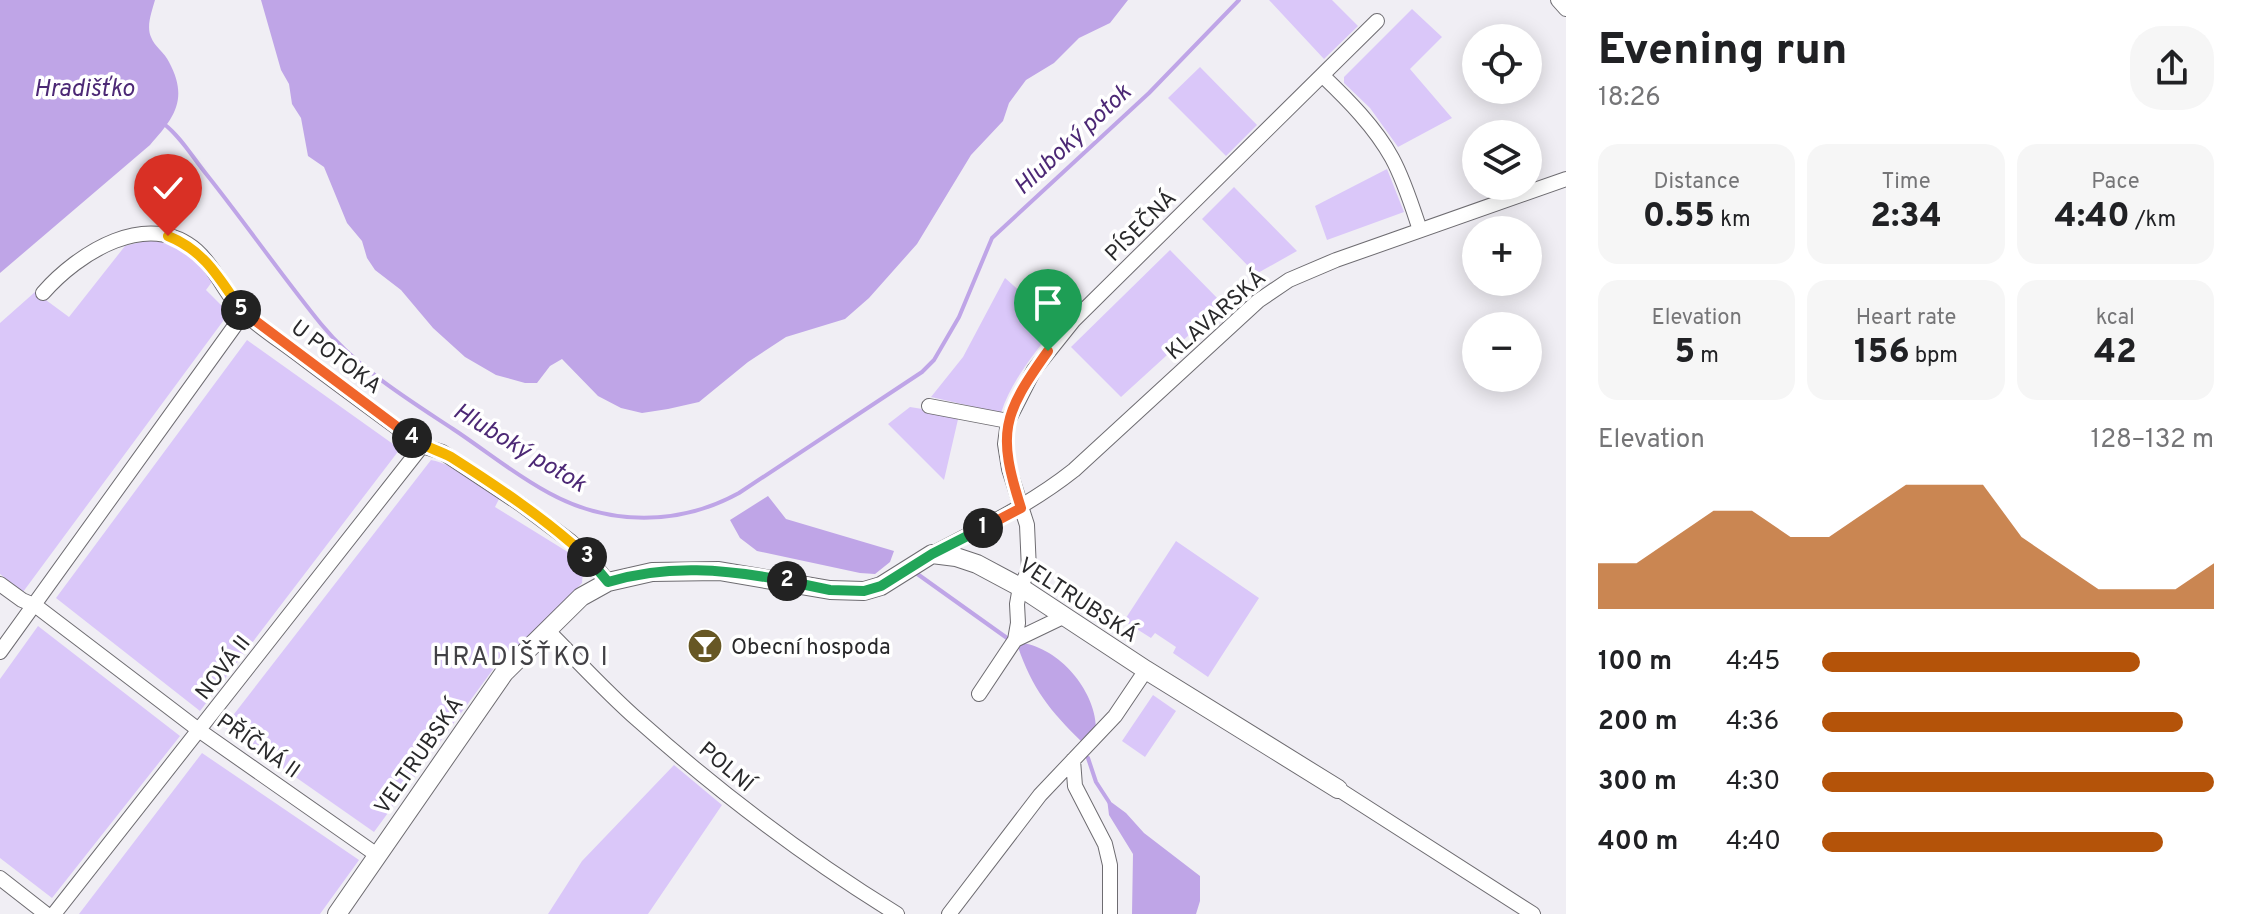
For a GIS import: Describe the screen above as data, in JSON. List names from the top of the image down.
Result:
{
  "streets": {
    "street": [
      "PÍSEČNÁ",
      "KLAVARSKÁ",
      "U POTOKA",
      "VELTRUBSKÁ",
      "NOVÁ II",
      "PŘÍČNÁ II",
      "POLNÍ"
    ]
  },
  "crossings": [
    ["PÍSEČNÁ", "KLAVARSKÁ"],
    ["PÍSEČNÁ", "VELTRUBSKÁ"],
    ["KLAVARSKÁ", "VELTRUBSKÁ"],
    ["U POTOKA", "VELTRUBSKÁ"],
    ["U POTOKA", "NOVÁ II"],
    ["VELTRUBSKÁ", "PŘÍČNÁ II"],
    ["VELTRUBSKÁ", "POLNÍ"],
    ["NOVÁ II", "PŘÍČNÁ II"]
  ],
  "districts": ["HRADIŠŤKO I"],
  "water": ["Hradišťko", "Hluboký potok"],
  "places": {
    "bar": ["Obecní hospoda"]
  },
  "page": {
    "heading": ["Evening run", "18:26"],
    "map_buttons": ["+", "−"],
    "stats": [
      ["Distance", "0.55 km"],
      ["Time", "2:34"],
      ["Pace", "4:40 /km"],
      ["Elevation", "5 m"],
      ["Heart rate", "156 bpm"],
      ["kcal", "42"]
    ],
    "pins": [
      "5",
      "4",
      "1",
      "3",
      "2"
    ],
    "chart": ["Elevation", "128–132 m"],
    "list": [
      {
        "name": "100 m",
        "note": "4:45"
      },
      {
        "name": "200 m",
        "note": "4:36"
      },
      {
        "name": "300 m",
        "note": "4:30"
      },
      {
        "name": "400 m",
        "note": "4:40"
      }
    ]
  }
}
